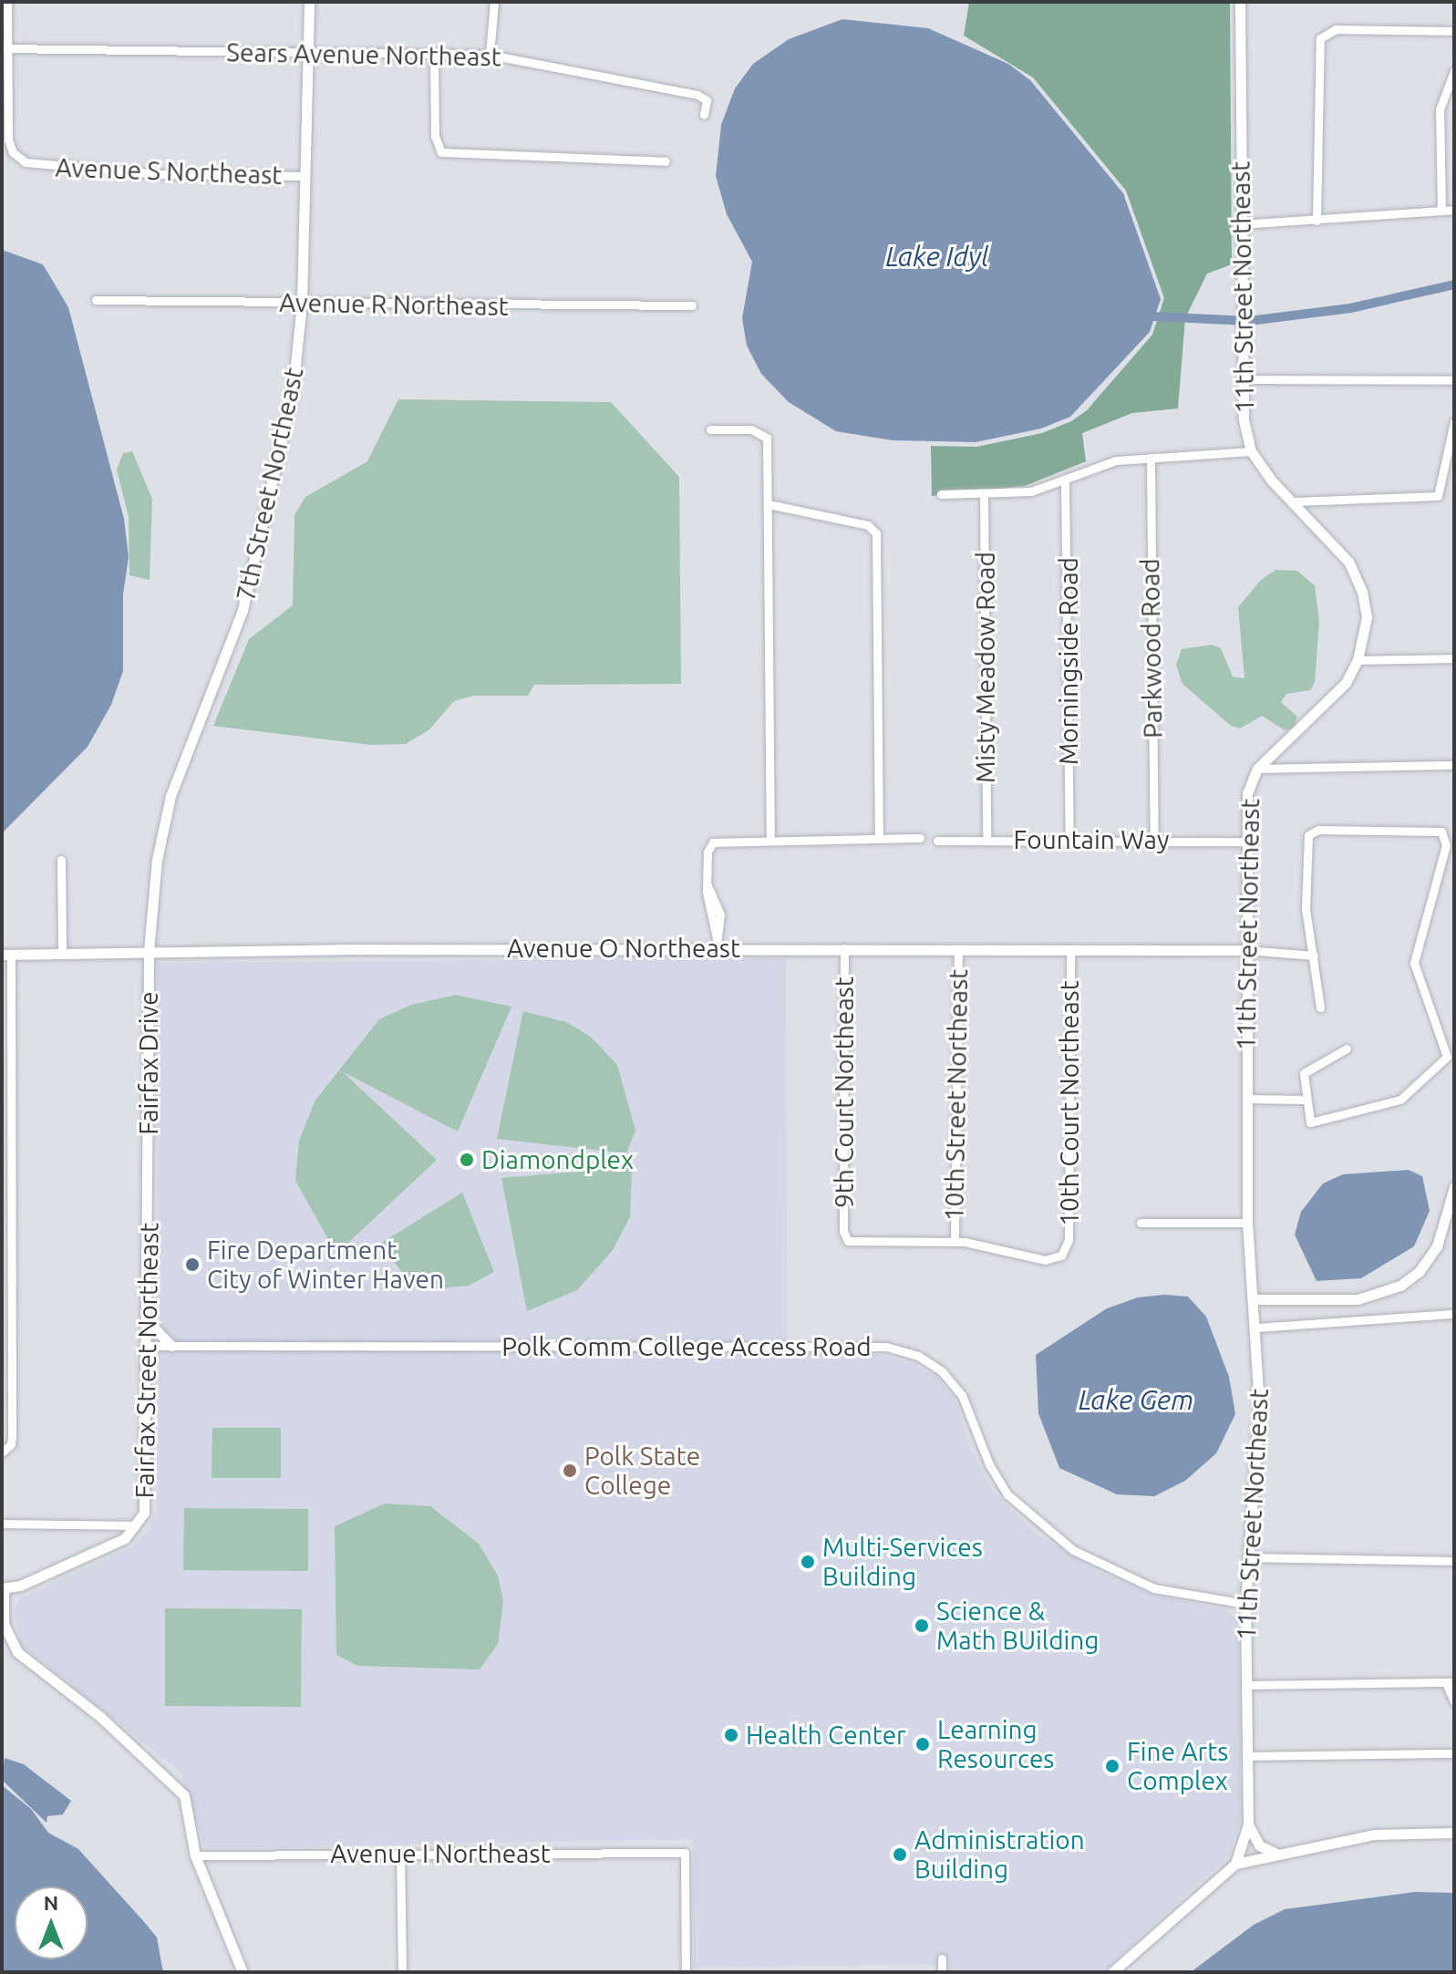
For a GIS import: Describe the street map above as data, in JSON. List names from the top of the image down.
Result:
{
  "streets": {
    "street": [
      "Sears Avenue Northeast",
      "Avenue S Northeast",
      "11th Street Northeast",
      "Avenue R Northeast",
      "7th Street Northeast",
      "Parkwood Road",
      "Morningside Road",
      "Misty Meadow Road",
      "Fountain Way",
      "Avenue O Northeast",
      "Fairfax Drive",
      "9th Court Northeast",
      "10th Street Northeast",
      "10th Court Northeast",
      "Polk Comm College Access Road",
      "Fairfax Street Northeast",
      "Avenue I Northeast"
    ]
  },
  "crossings": [
    ["Sears Avenue Northeast", "Avenue S Northeast"],
    ["Sears Avenue Northeast", "7th Street Northeast"],
    ["Avenue S Northeast", "7th Street Northeast"],
    ["11th Street Northeast", "Fountain Way"],
    ["11th Street Northeast", "Avenue O Northeast"],
    ["11th Street Northeast", "Polk Comm College Access Road"],
    ["Avenue R Northeast", "7th Street Northeast"],
    ["7th Street Northeast", "Avenue O Northeast"],
    ["7th Street Northeast", "Fairfax Drive"],
    ["Parkwood Road", "Fountain Way"],
    ["Morningside Road", "Fountain Way"],
    ["Misty Meadow Road", "Fountain Way"],
    ["Avenue O Northeast", "Fairfax Drive"],
    ["Avenue O Northeast", "9th Court Northeast"],
    ["Avenue O Northeast", "10th Street Northeast"],
    ["Avenue O Northeast", "10th Court Northeast"],
    ["Fairfax Drive", "Fairfax Street Northeast"],
    ["9th Court Northeast", "10th Street Northeast"],
    ["9th Court Northeast", "10th Court Northeast"],
    ["10th Street Northeast", "10th Court Northeast"],
    ["Polk Comm College Access Road", "Fairfax Street Northeast"]
  ],
  "water": ["Lake Idyl", "Lake Gem"],
  "places": [
    "Diamondplex",
    "Fire Department City of Winter Haven",
    "Polk State College",
    "Multi-Services Building",
    "Science & Math BUilding",
    "Health Center",
    "Learning Resources",
    "Fine Arts Complex",
    "Administration Building"
  ],
  "north": "top"
}
